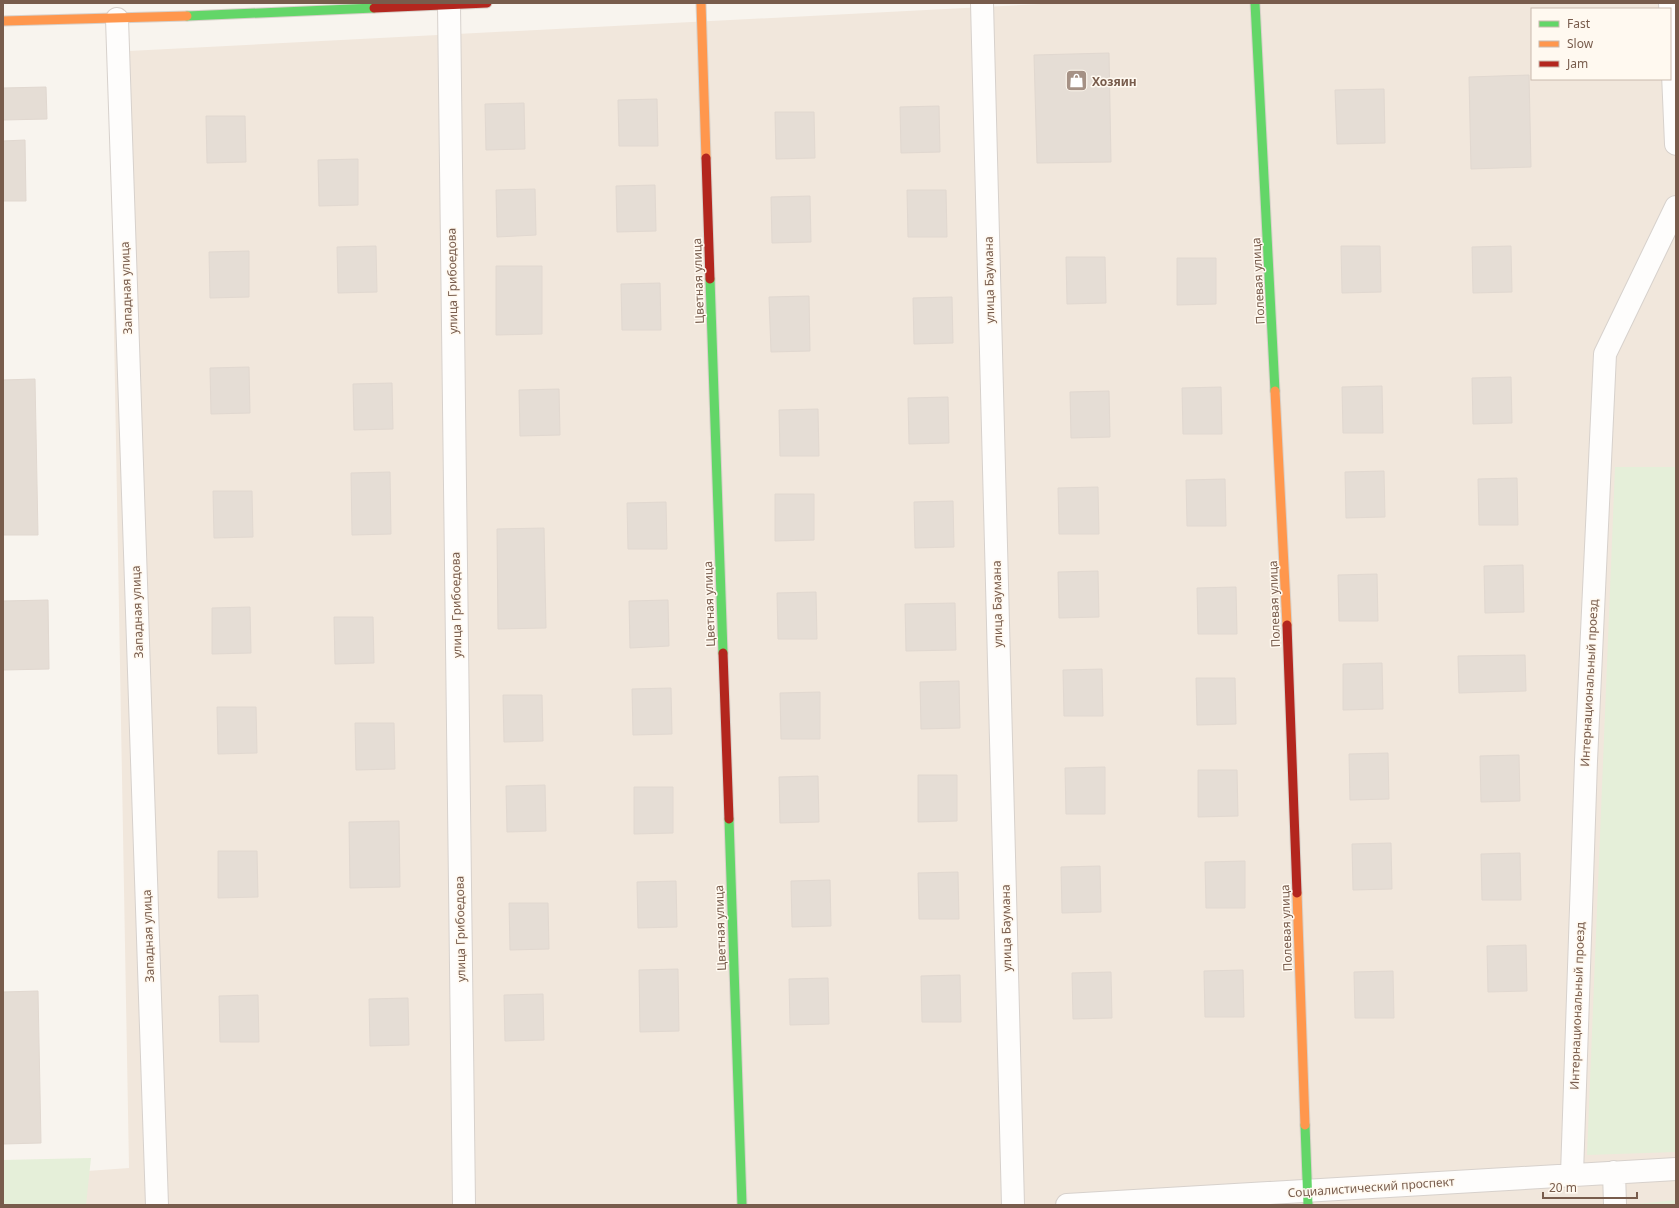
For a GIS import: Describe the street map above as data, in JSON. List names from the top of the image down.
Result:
{
  "streets": {
    "street": [
      "улица Баумана",
      "улица Грибоедова",
      "Цветная улица",
      "Полевая улица",
      "Западная улица",
      "Интернациональный проезд",
      "Социалистический проспект"
    ]
  },
  "crossings": [
    ["Полевая улица", "Социалистический проспект"],
    ["Интернациональный проезд", "Социалистический проспект"]
  ],
  "places": {
    "shop": ["Хозяин"]
  },
  "legend": ["Fast", "Slow", "Jam"],
  "scale_bar": "20 m"
}
